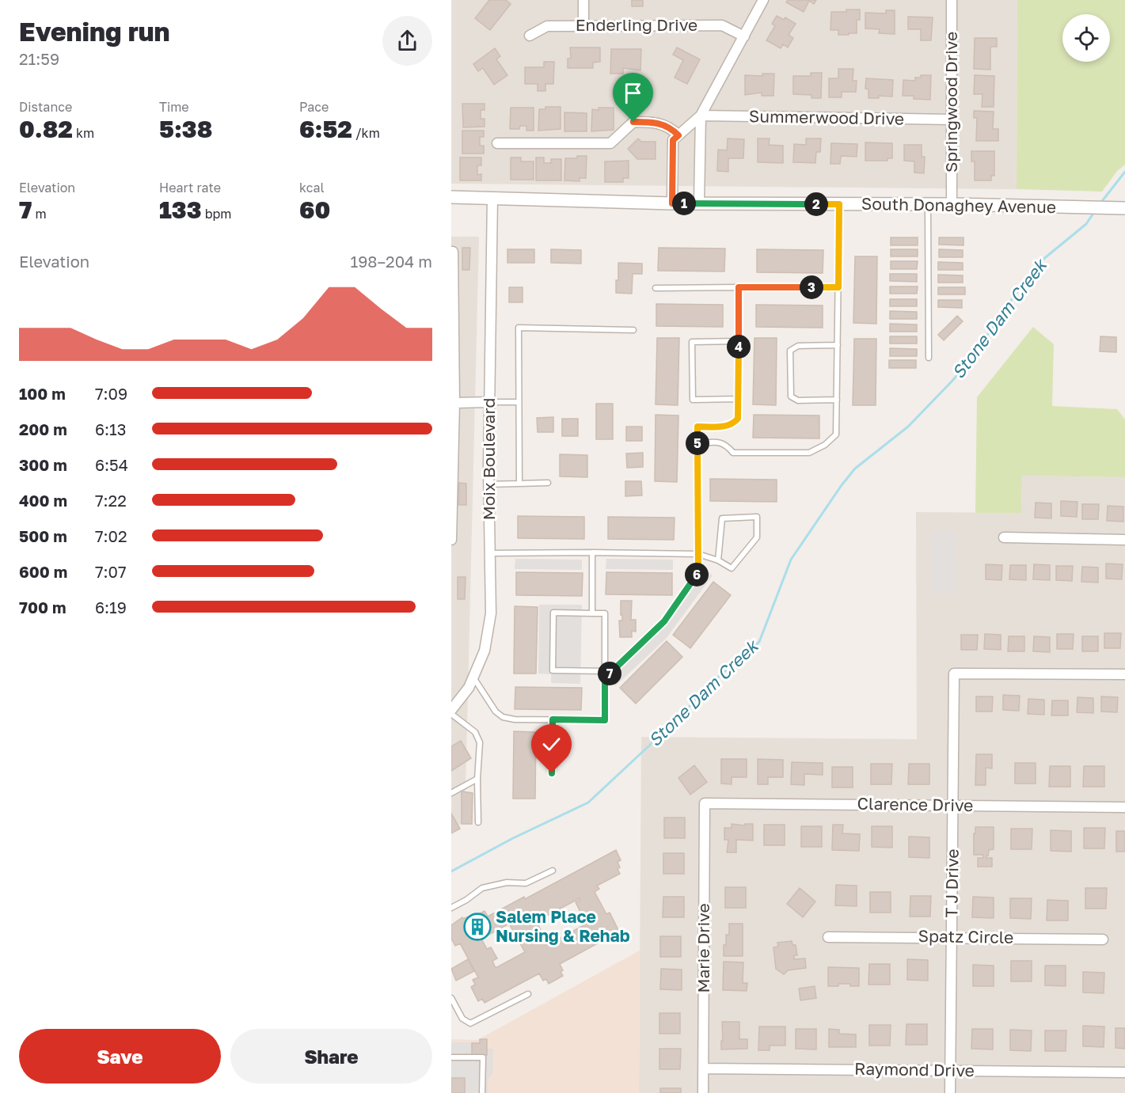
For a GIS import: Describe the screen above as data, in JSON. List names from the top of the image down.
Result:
{
  "streets": {
    "street": [
      "Enderling Drive",
      "Springwood Drive",
      "Summerwood Drive",
      "South Donaghey Avenue",
      "Moix Boulevard",
      "Clarence Drive",
      "T J Drive",
      "Spatz Circle",
      "Marie Drive",
      "Raymond Drive"
    ]
  },
  "crossings": [
    ["Springwood Drive", "Summerwood Drive"],
    ["Springwood Drive", "South Donaghey Avenue"],
    ["South Donaghey Avenue", "Moix Boulevard"],
    ["Clarence Drive", "T J Drive"],
    ["Clarence Drive", "Marie Drive"],
    ["T J Drive", "Spatz Circle"],
    ["T J Drive", "Raymond Drive"],
    ["Marie Drive", "Raymond Drive"]
  ],
  "water": ["Stone Dam Creek"],
  "places": {
    "building": ["Salem Place Nursing & Rehab"]
  },
  "page": {
    "heading": ["Evening run", "21:59"],
    "stats": [
      ["Distance", "0.82 km"],
      ["Time", "5:38"],
      ["Pace", "6:52 /km"],
      ["Elevation", "7 m"],
      ["Heart rate", "133 bpm"],
      ["kcal", "60"]
    ],
    "pins": [
      "1",
      "2",
      "3",
      "4",
      "5",
      "6",
      "7"
    ],
    "chart": ["Elevation", "198–204 m"],
    "list": [
      {
        "name": "100 m",
        "note": "7:09"
      },
      {
        "name": "200 m",
        "note": "6:13"
      },
      {
        "name": "300 m",
        "note": "6:54"
      },
      {
        "name": "400 m",
        "note": "7:22"
      },
      {
        "name": "500 m",
        "note": "7:02"
      },
      {
        "name": "600 m",
        "note": "7:07"
      },
      {
        "name": "700 m",
        "note": "6:19"
      }
    ],
    "buttons": ["Save", "Share"]
  }
}
